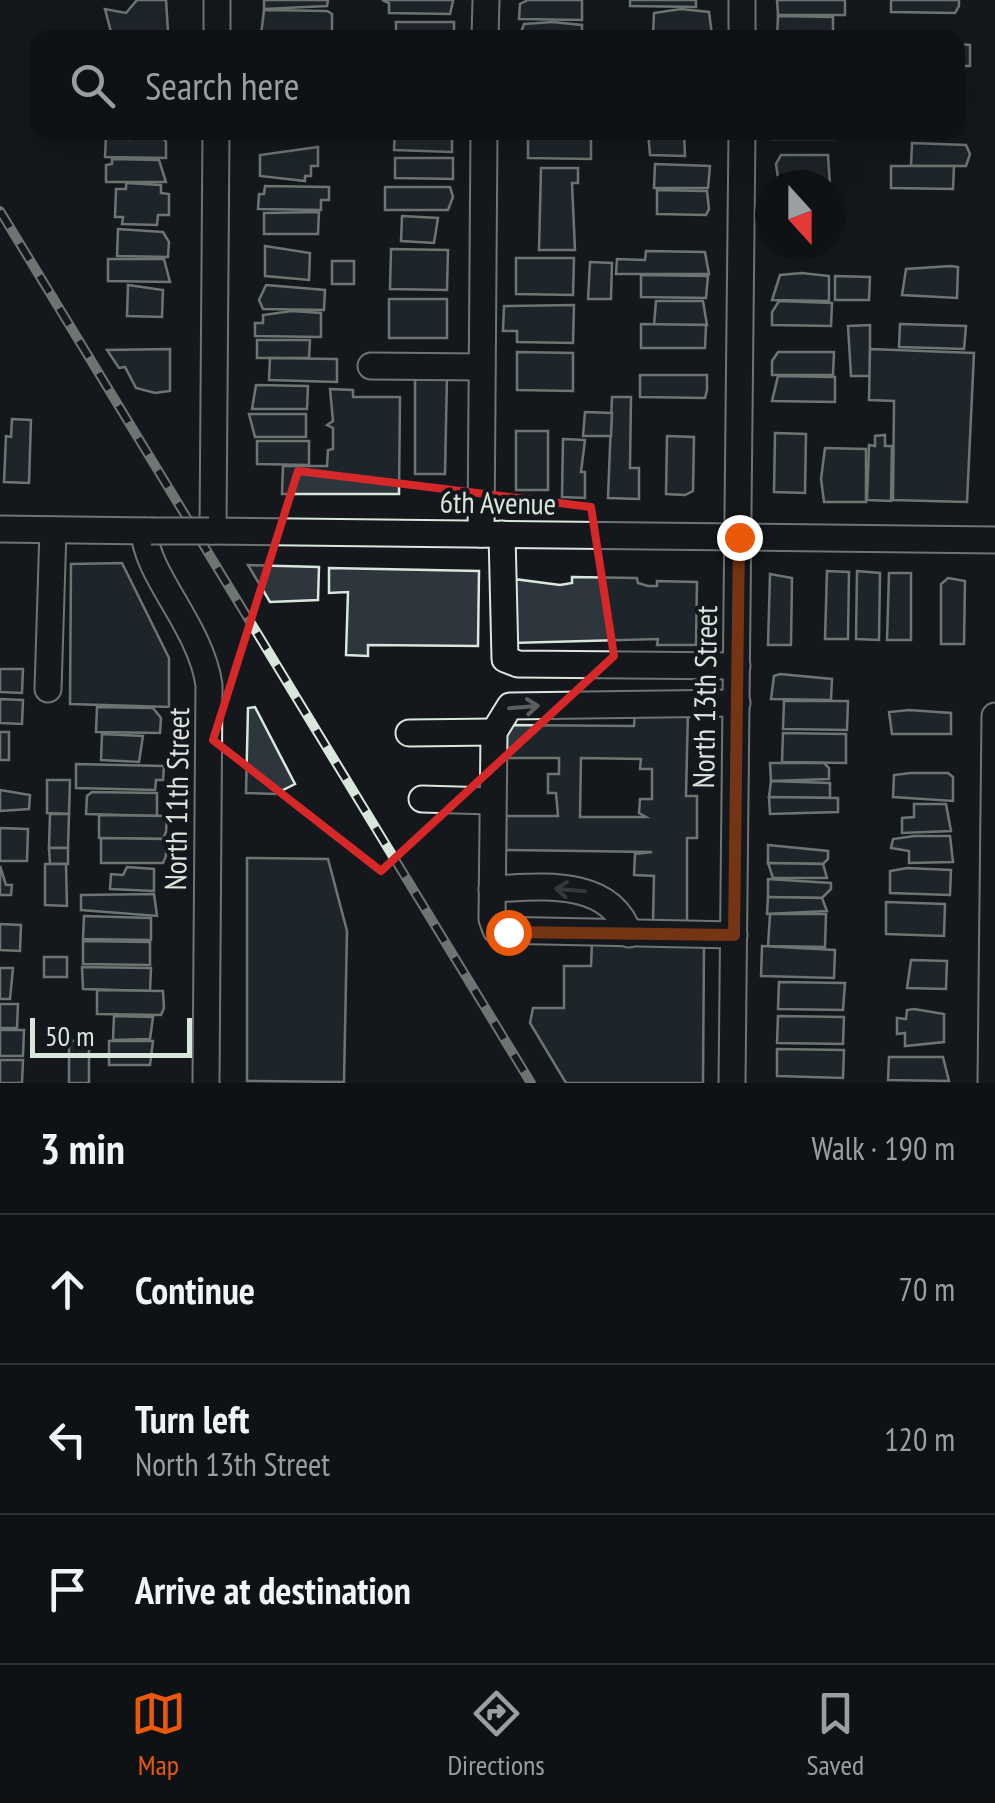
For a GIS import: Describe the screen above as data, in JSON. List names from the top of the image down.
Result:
{
  "streets": {
    "street": ["6th Avenue", "North 13th Street", "North 11th Street"]
  },
  "crossings": [
    ["6th Avenue", "North 13th Street"],
    ["6th Avenue", "North 11th Street"]
  ],
  "scale_bar": "50 m",
  "north": "bottom",
  "page": {
    "search": "Search here",
    "scale": "50 m",
    "heading": ["3 min", "Walk · 190 m"],
    "list": [
      ["Continue", "70 m"],
      ["Turn left", "North 13th Street", "120 m"],
      "Arrive at destination"
    ],
    "nav": ["Map", "Directions", "Saved"]
  }
}
